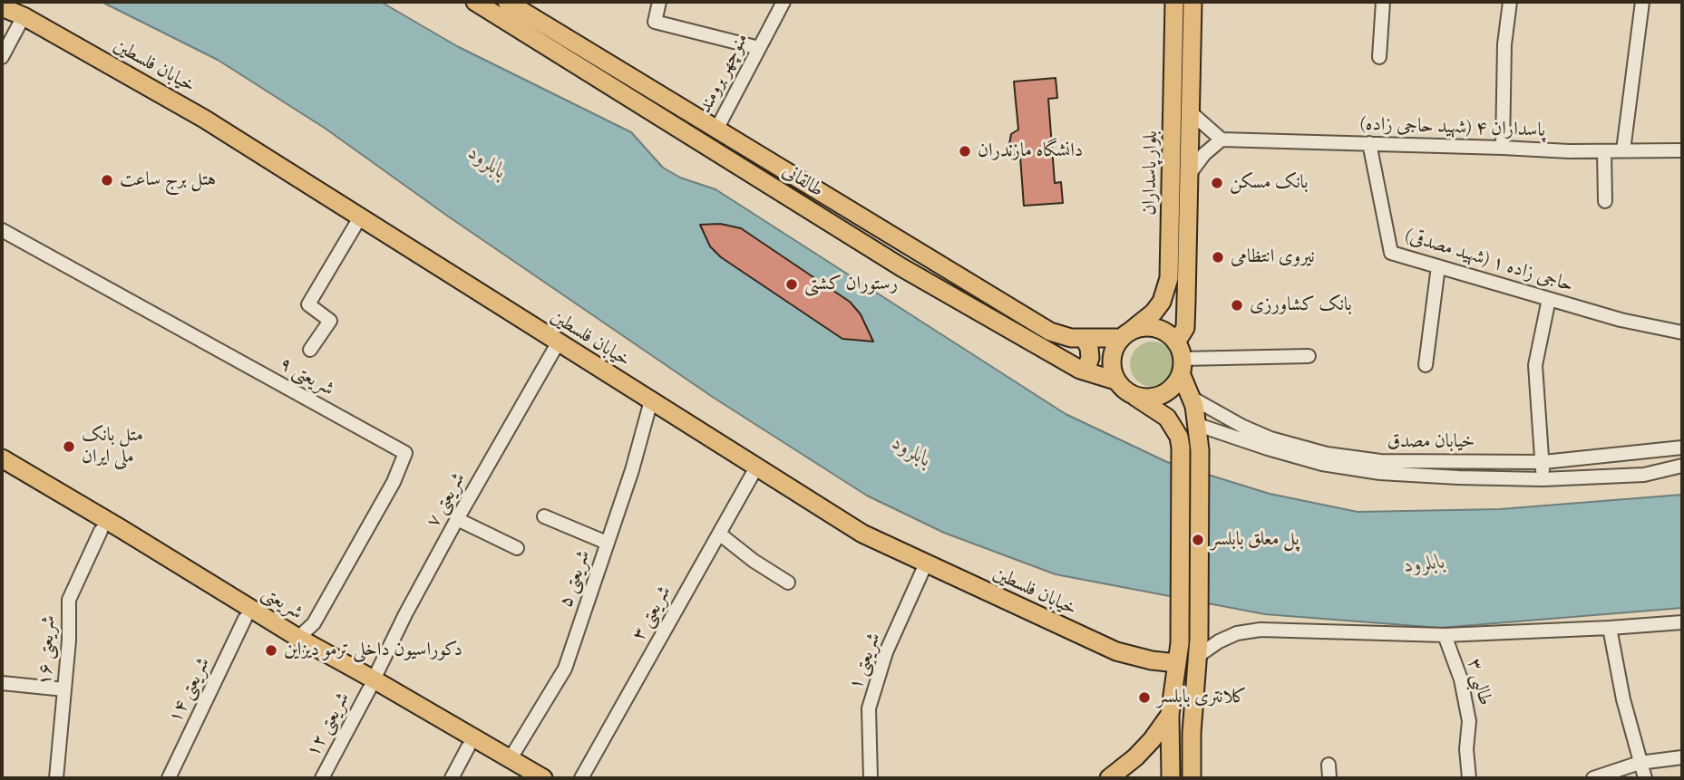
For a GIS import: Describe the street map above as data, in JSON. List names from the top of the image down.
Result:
{
  "streets": {
    "main road": [
      "خیابان فلسطین",
      "بلوار پاسداران",
      "طالقانی",
      "شریعتی"
    ],
    "street": [
      "منوچهر برومند",
      "پاسداران ۴ (شهید حاجی زاده)",
      "حاجی زاده ۱ (شهید مصدقی)",
      "شریعتی ۹",
      "خیابان مصدق",
      "شریعتی ۷",
      "شریعتی ۵",
      "شریعتی ۳",
      "شریعتی ۱۶",
      "شریعتی ۱",
      "طالبی ۳",
      "شریعتی ۱۴",
      "شریعتی ۱۲"
    ]
  },
  "crossings": [
    ["خیابان فلسطین", "شریعتی ۷"],
    ["خیابان فلسطین", "شریعتی ۵"],
    ["خیابان فلسطین", "شریعتی ۳"],
    ["خیابان فلسطین", "شریعتی ۱"],
    ["منوچهر برومند", "طالقانی"],
    ["پاسداران ۴ (شهید حاجی زاده)", "حاجی زاده ۱ (شهید مصدقی)"],
    ["بلوار پاسداران", "طالقانی"],
    ["شریعتی ۹", "شریعتی"],
    ["شریعتی ۷", "شریعتی"],
    ["شریعتی ۷", "شریعتی ۱۲"],
    ["شریعتی ۵", "شریعتی"],
    ["شریعتی", "شریعتی ۱۶"],
    ["شریعتی", "شریعتی ۱۴"],
    ["شریعتی", "شریعتی ۱۲"]
  ],
  "water": ["بابلرود"],
  "places": [
    "دانشگاه مازندران",
    "هتل برج ساعت",
    "بانک مسکن",
    "نیروی انتظامی",
    "رستوران کشتی",
    "بانک کشاورزی",
    "متل بانک ملی ایران",
    "پل معلق بابلسر",
    "دکوراسیون داخلی ترمو دیزاین",
    "کلانتری بابلسر"
  ]
}
